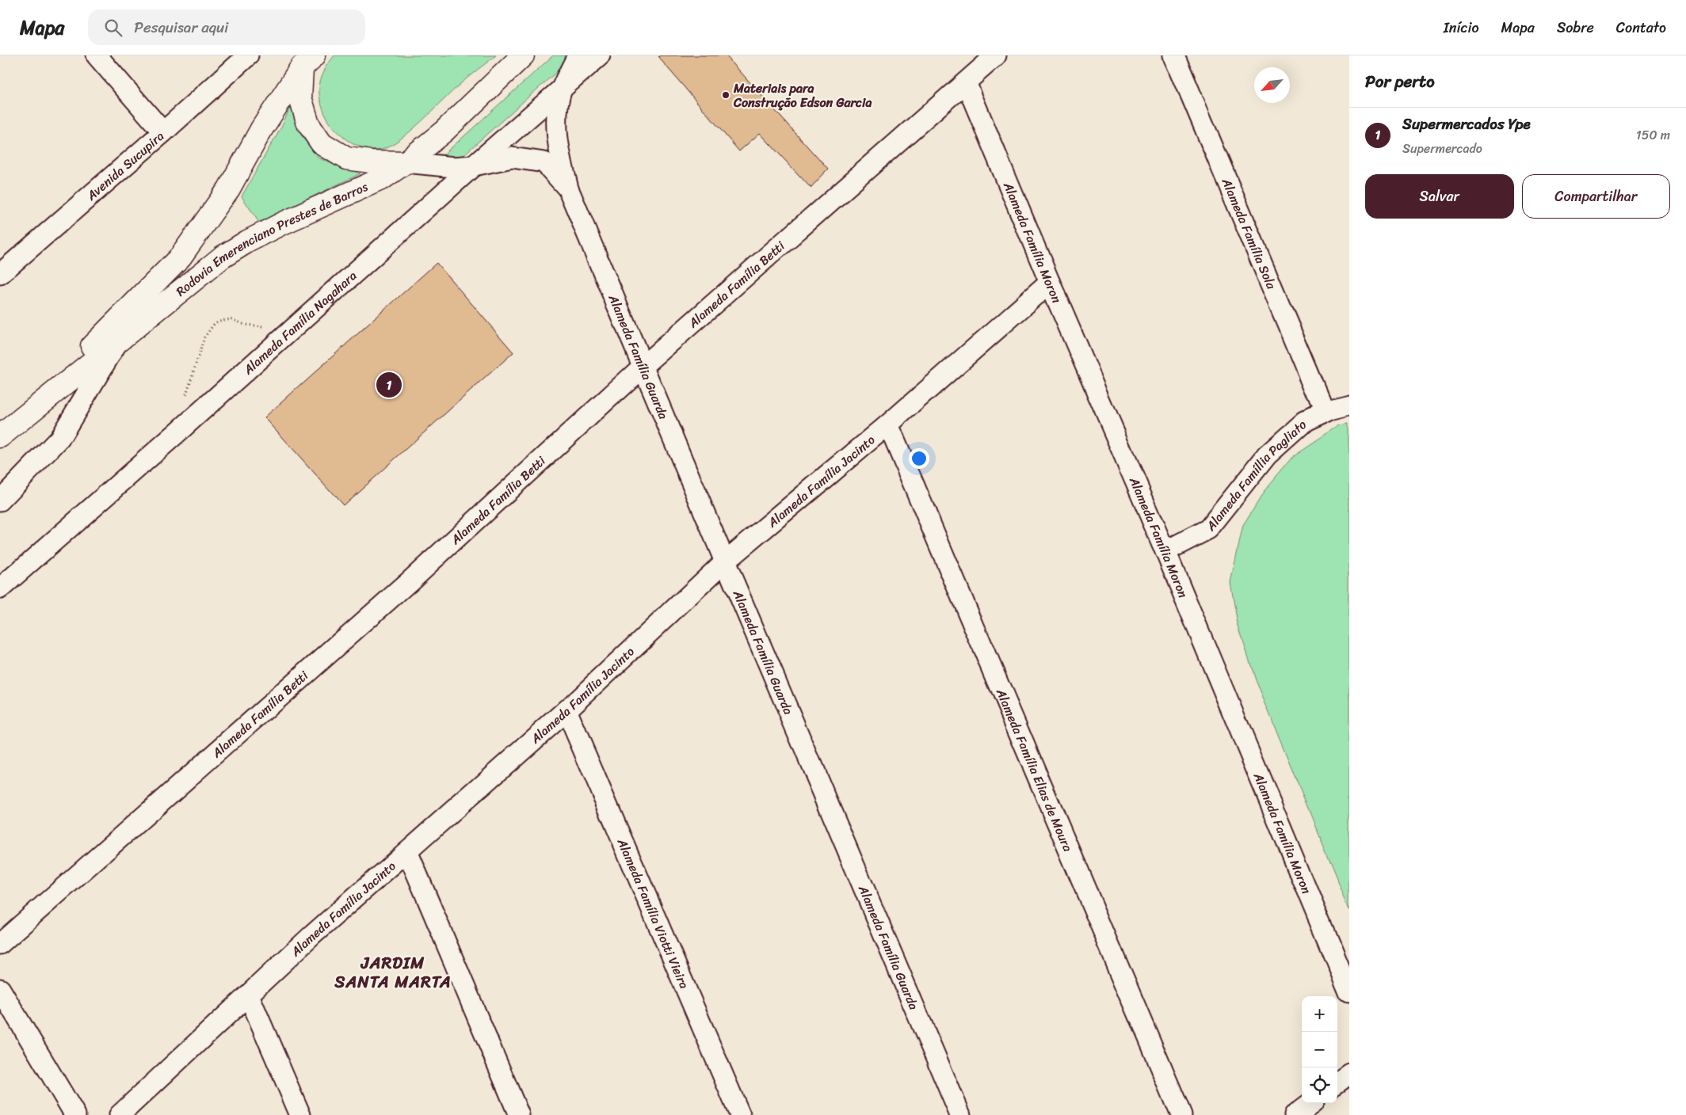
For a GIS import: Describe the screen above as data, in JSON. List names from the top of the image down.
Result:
{
  "streets": {
    "main road": ["Rodovia Emerenciano Prestes de Barros"],
    "street": [
      "Avenida Sucupira",
      "Alameda Família Sola",
      "Alameda Família Moron",
      "Alameda Família Betti",
      "Alameda Família Nagahara",
      "Alameda Família Guarda",
      "Alameda Famíllia Pagliato",
      "Alameda Família Jacinto",
      "Alameda Família Elias de Moura",
      "Alameda Família Viotti Vieira"
    ]
  },
  "crossings": [
    ["Alameda Família Sola", "Alameda Famíllia Pagliato"],
    ["Rodovia Emerenciano Prestes de Barros", "Alameda Família Guarda"],
    ["Alameda Família Moron", "Alameda Família Betti"],
    ["Alameda Família Moron", "Alameda Famíllia Pagliato"],
    ["Alameda Família Moron", "Alameda Família Jacinto"],
    ["Alameda Família Betti", "Alameda Família Guarda"],
    ["Alameda Família Nagahara", "Alameda Família Guarda"],
    ["Alameda Família Guarda", "Alameda Família Jacinto"],
    ["Alameda Família Jacinto", "Alameda Família Elias de Moura"],
    ["Alameda Família Jacinto", "Alameda Família Viotti Vieira"]
  ],
  "districts": ["JARDIM SANTA MARTA"],
  "places": ["Materiais para Construção Edson Garcia"],
  "north": "bottom left",
  "page": {
    "header": "Mapa",
    "search": "Pesquisar aqui",
    "nav": [
      "Início",
      "Mapa",
      "Sobre",
      "Contato"
    ],
    "heading": "Por perto",
    "list": [
      {
        "mark": "1",
        "name": "Supermercados Ype",
        "note": "Supermercado",
        "value": "150 m"
      }
    ],
    "buttons": ["Salvar", "Compartilhar"],
    "pins": "1",
    "map_buttons": ["+", "−"]
  }
}
